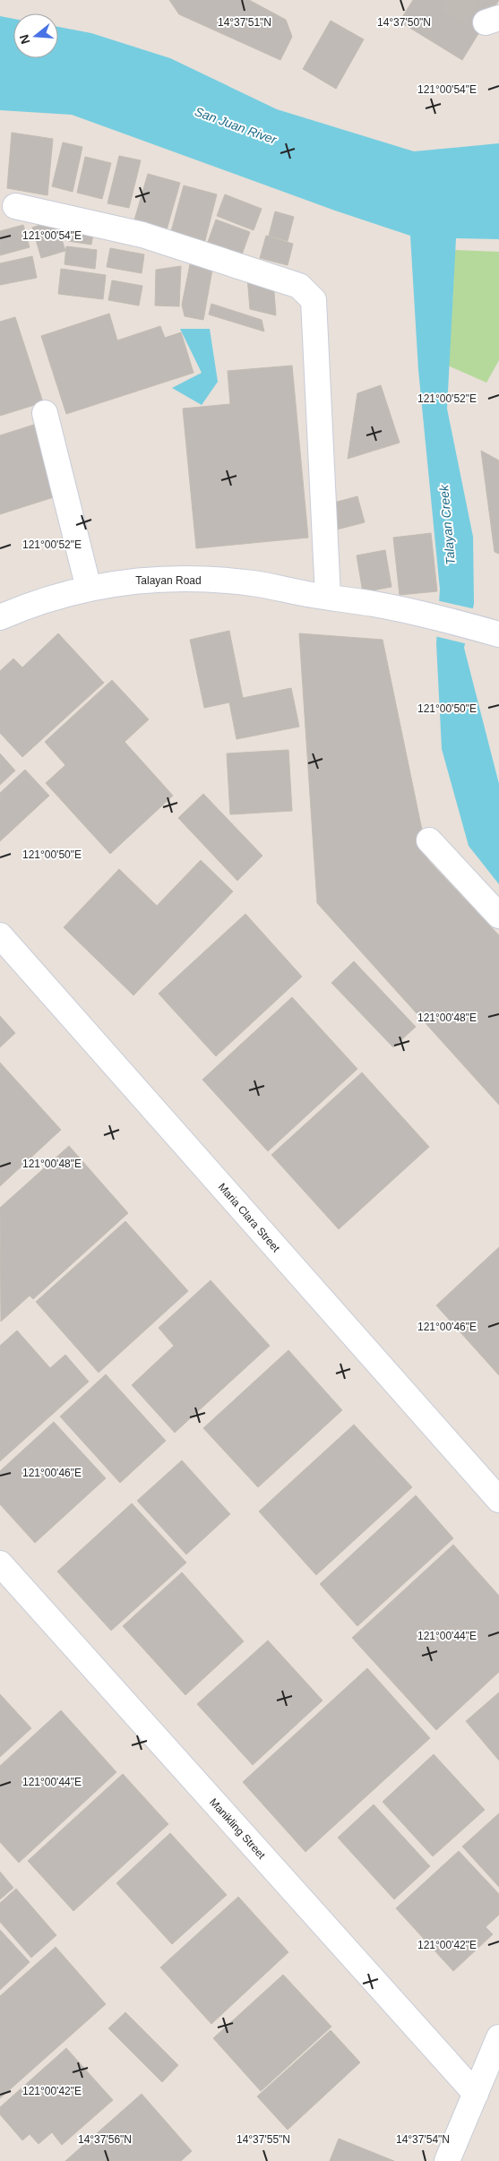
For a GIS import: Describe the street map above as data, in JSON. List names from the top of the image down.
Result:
{
  "streets": {
    "street": ["Talayan Road", "Maria Clara Street", "Manikling Street"]
  },
  "water": ["San Juan River", "Talayan Creek"],
  "north": "left",
  "coordinates": [
    "14°37'51\"N",
    "14°37'50\"N",
    "121°00'54\"E",
    "121°00'52\"E",
    "121°00'50\"E",
    "121°00'48\"E",
    "121°00'46\"E",
    "121°00'44\"E",
    "121°00'42\"E",
    "14°37'56\"N",
    "14°37'55\"N",
    "14°37'54\"N"
  ]
}
